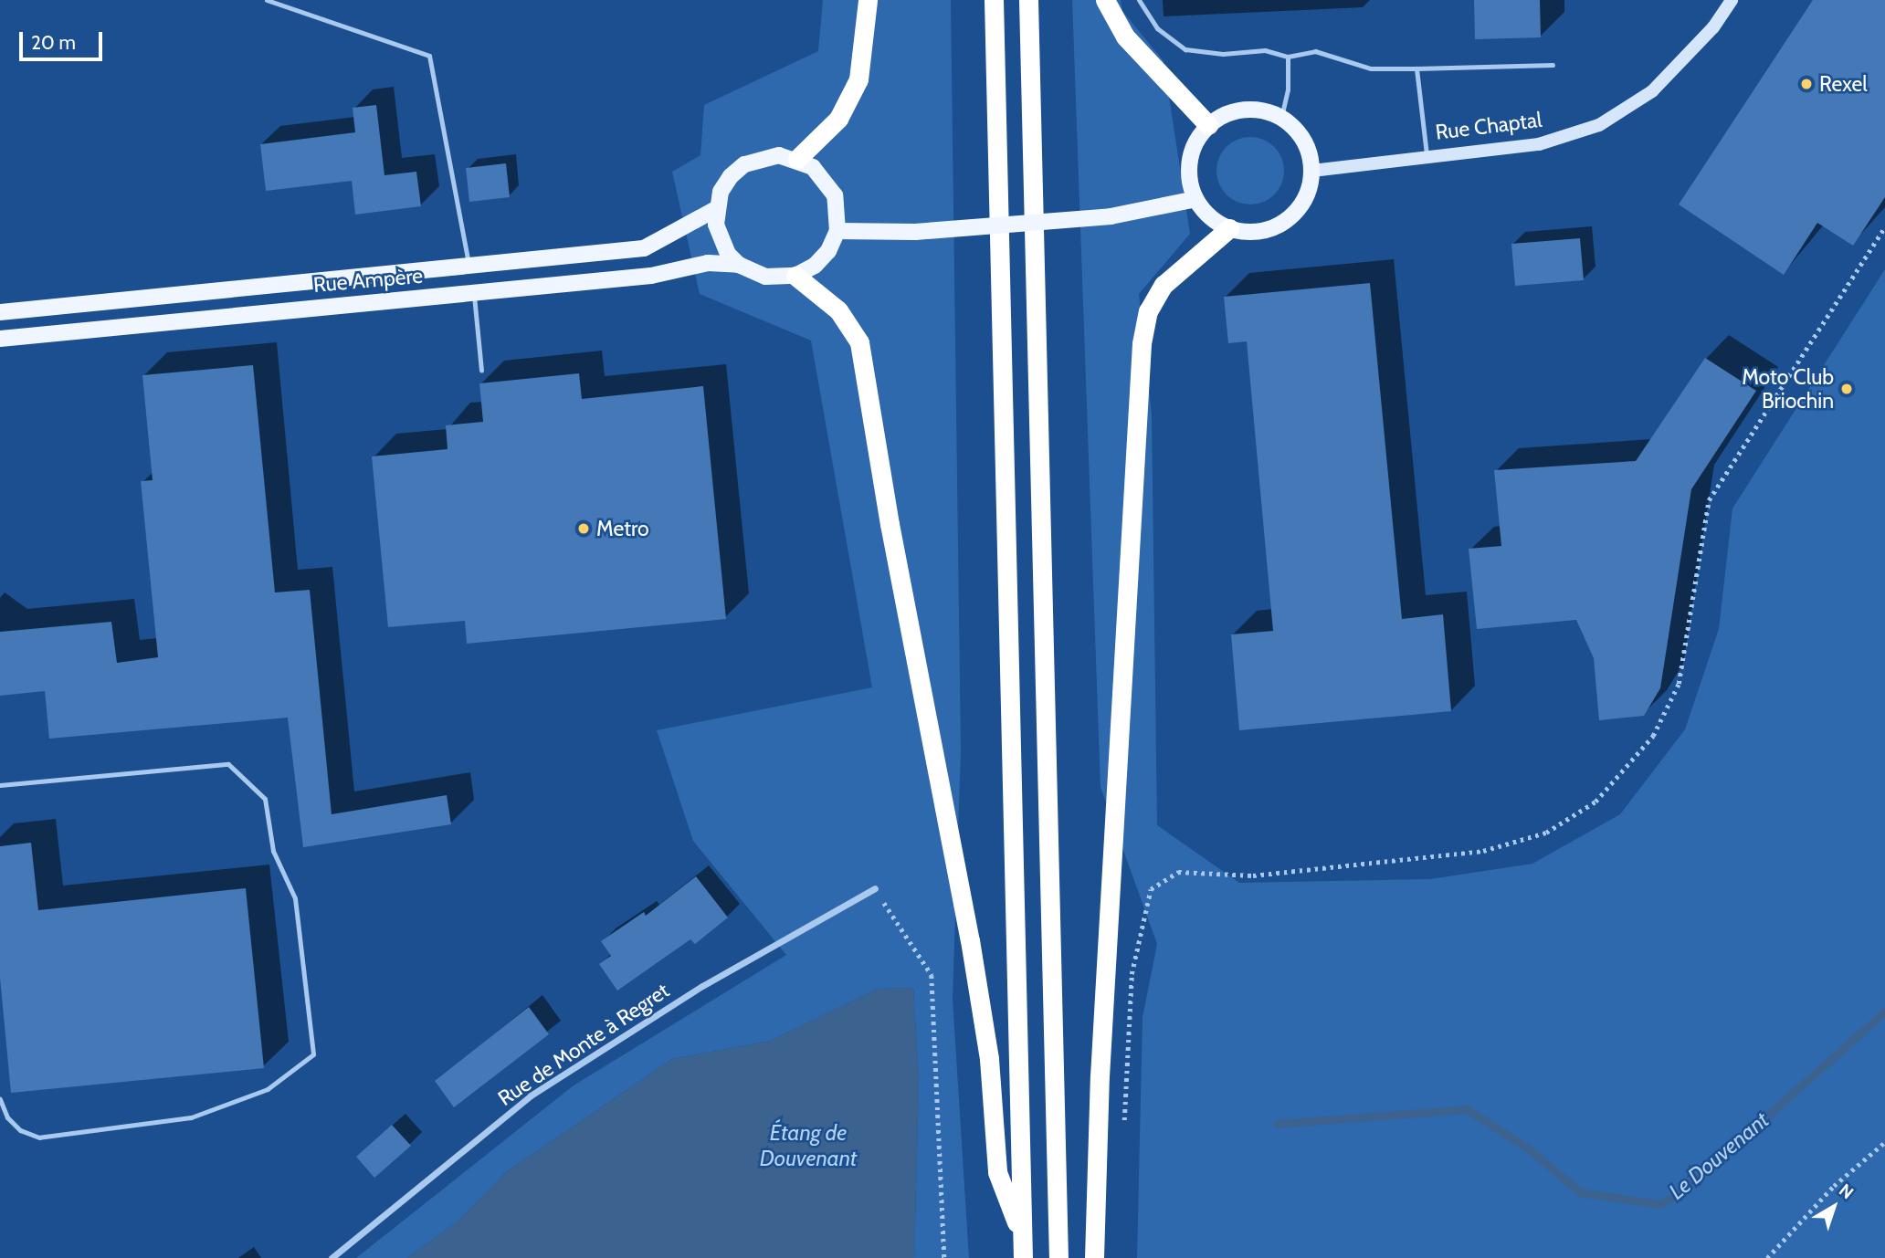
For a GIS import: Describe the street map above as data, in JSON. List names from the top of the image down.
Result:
{
  "streets": {
    "main road": ["Rue Chaptal", "Rue Ampère"],
    "street": ["Rue de Monte à Regret"]
  },
  "water": ["Étang de Douvenant", "Le Douvenant"],
  "places": ["Rexel", "Moto Club Briochin", "Metro"],
  "scale_bar": "20 m",
  "north": "top right"
}
